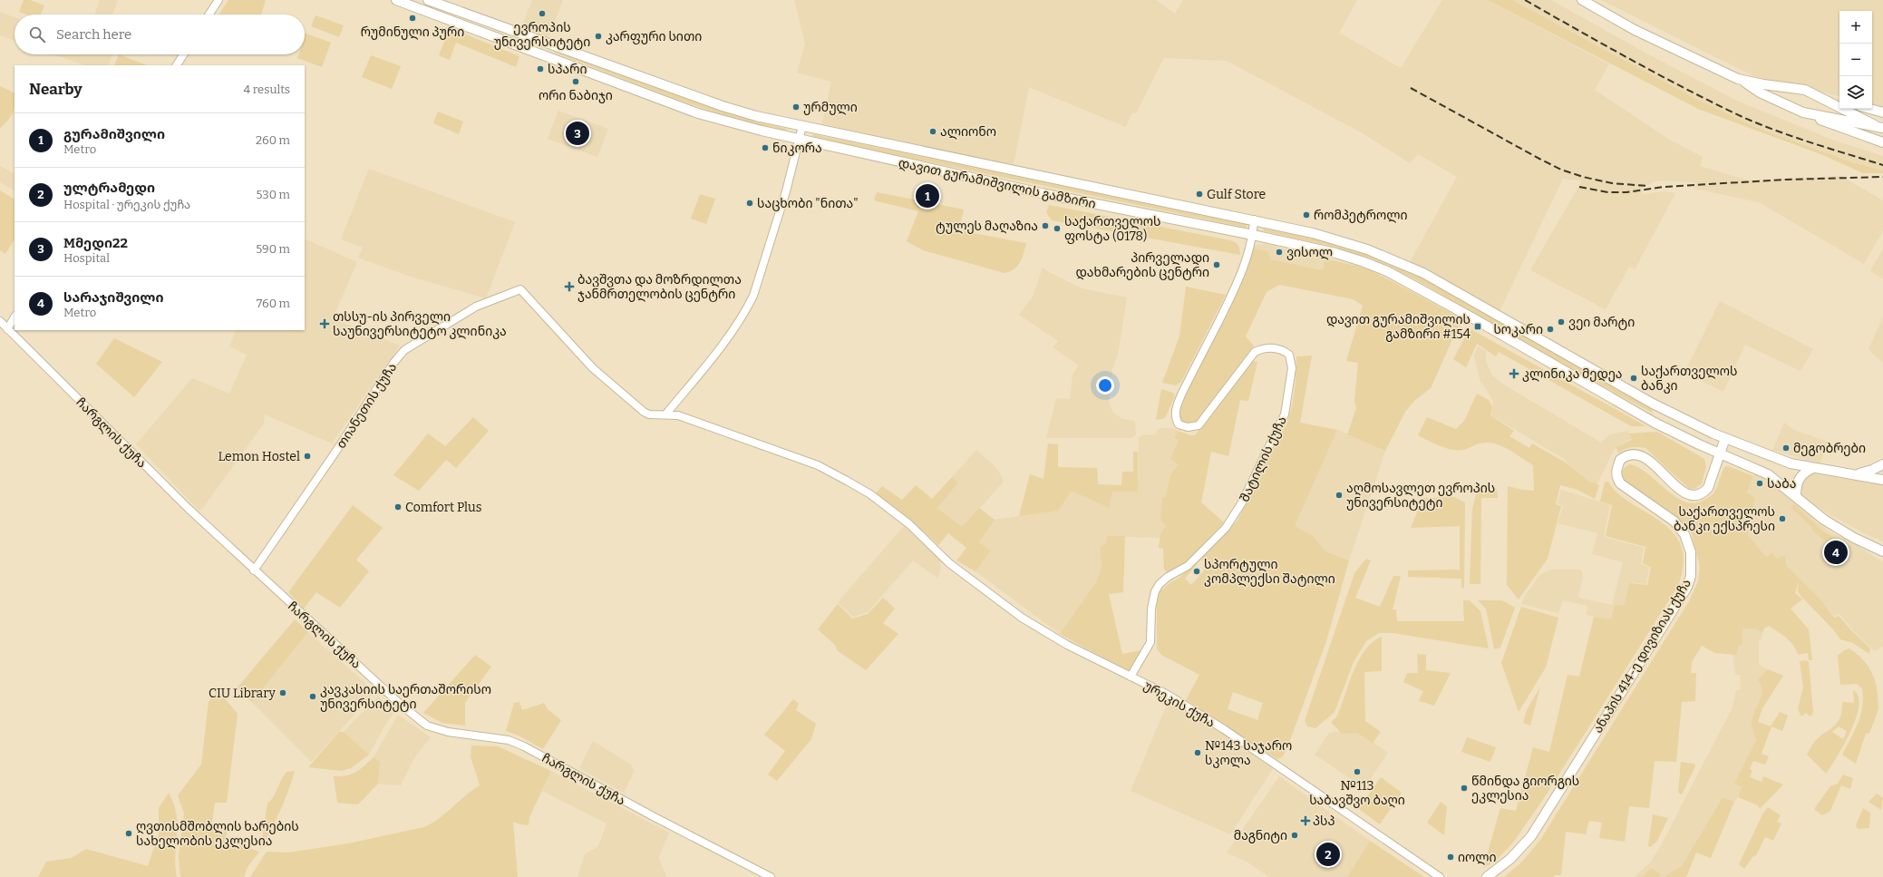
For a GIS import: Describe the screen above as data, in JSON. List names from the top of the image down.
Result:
{
  "streets": {
    "main road": ["დავით გურამიშვილის გამზირი", "ანაპის 414-ე დივიზიას ქუჩა"],
    "street": [
      "თიანეთის ქუჩა",
      "ჩარგლის ქუჩა",
      "შატილის ქუჩა",
      "ურეკის ქუჩა"
    ]
  },
  "crossings": [
    ["დავით გურამიშვილის გამზირი", "შატილის ქუჩა"],
    ["დავით გურამიშვილის გამზირი", "ანაპის 414-ე დივიზიას ქუჩა"],
    ["თიანეთის ქუჩა", "ჩარგლის ქუჩა"],
    ["თიანეთის ქუჩა", "ურეკის ქუჩა"],
    ["შატილის ქუჩა", "ურეკის ქუჩა"]
  ],
  "places": {
    "other": [
      "ევროპის უნივერსიტეტი",
      "რუმინული პური",
      "კარფური სითი",
      "სპარი",
      "ორი ნაბიჯი",
      "ურმული",
      "ალიონო",
      "ნიკორა",
      "Gulf Store",
      "საცხობი \"ნითა\"",
      "რომპეტროლი",
      "ტულეს მაღაზია",
      "საქართველოს ფოსტა (0178)",
      "ვისოლ",
      "პირველადი დახმარების ცენტრი",
      "ვეი მარტი",
      "სოკარი",
      "საქართველოს ბანკი",
      "მეგობრები",
      "Lemon Hostel",
      "საბა",
      "აღმოსავლეთ ევროპის უნივერსიტეტი",
      "Comfort Plus",
      "საქართველოს ბანკი ექსპრესი",
      "სპორტული კომპლექსი შატილი",
      "CIU Library",
      "კავკასიის საერთაშორისო უნივერსიტეტი",
      "№143 საჯარო სკოლა",
      "№113 საბავშვო ბაღი",
      "წმინდა გიორგის ეკლესია",
      "ღვთისმშობლის ხარების სახელობის ეკლესია",
      "მაგნიტი",
      "იოლი"
    ],
    "health": [
      "ბავშვთა და მოზრდილთა ჯანმრთელობის ცენტრი",
      "თსსუ-ის პირველი საუნივერსიტეტო კლინიკა",
      "კლინიკა მედეა",
      "პსპ"
    ],
    "transit": ["დავით გურამიშვილის გამზირი #154"]
  },
  "page": {
    "map_buttons": ["+", "−"],
    "search": "Search here",
    "heading": ["Nearby", "4 results"],
    "list": [
      {
        "mark": "1",
        "name": "გურამიშვილი",
        "note": "Metro",
        "value": "260 m"
      },
      {
        "mark": "2",
        "name": "ულტრამედი",
        "note": "Hospital · ურეკის ქუჩა",
        "value": "530 m"
      },
      {
        "mark": "3",
        "name": "Mმედი22",
        "note": "Hospital",
        "value": "590 m"
      },
      {
        "mark": "4",
        "name": "სარაჯიშვილი",
        "note": "Metro",
        "value": "760 m"
      }
    ],
    "pins": [
      "3",
      "1",
      "4",
      "2"
    ]
  }
}
